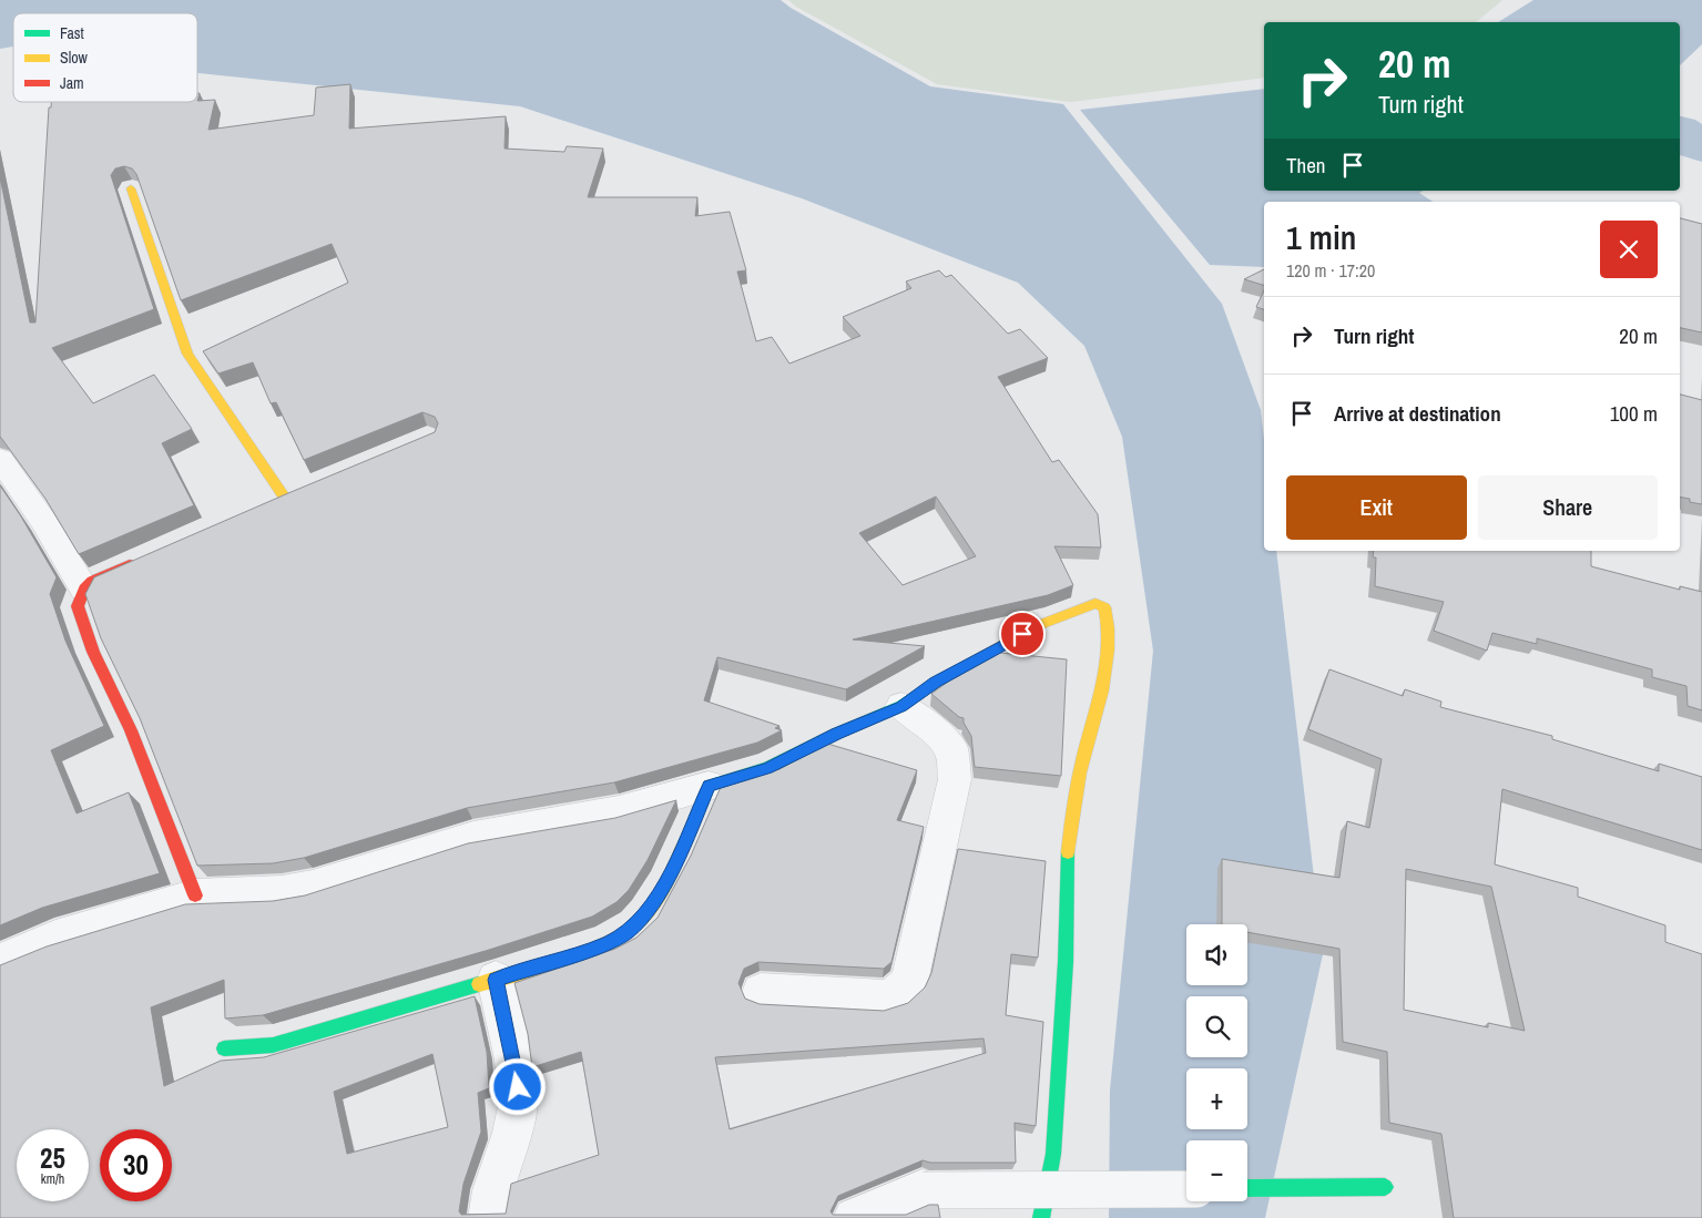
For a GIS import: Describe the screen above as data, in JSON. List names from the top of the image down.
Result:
{
  "legend": ["Fast", "Slow", "Jam"],
  "page": {
    "turn": ["20 m", "Turn right"],
    "then": "Then",
    "heading": ["1 min", "120 m · 17:20"],
    "list": [
      {
        "name": "Turn right",
        "value": "20 m"
      },
      {
        "name": "Arrive at destination",
        "value": "100 m"
      }
    ],
    "buttons": ["Exit", "Share"],
    "map_buttons": ["+", "−"],
    "speed": "25 km/h",
    "limit": "30"
  }
}
